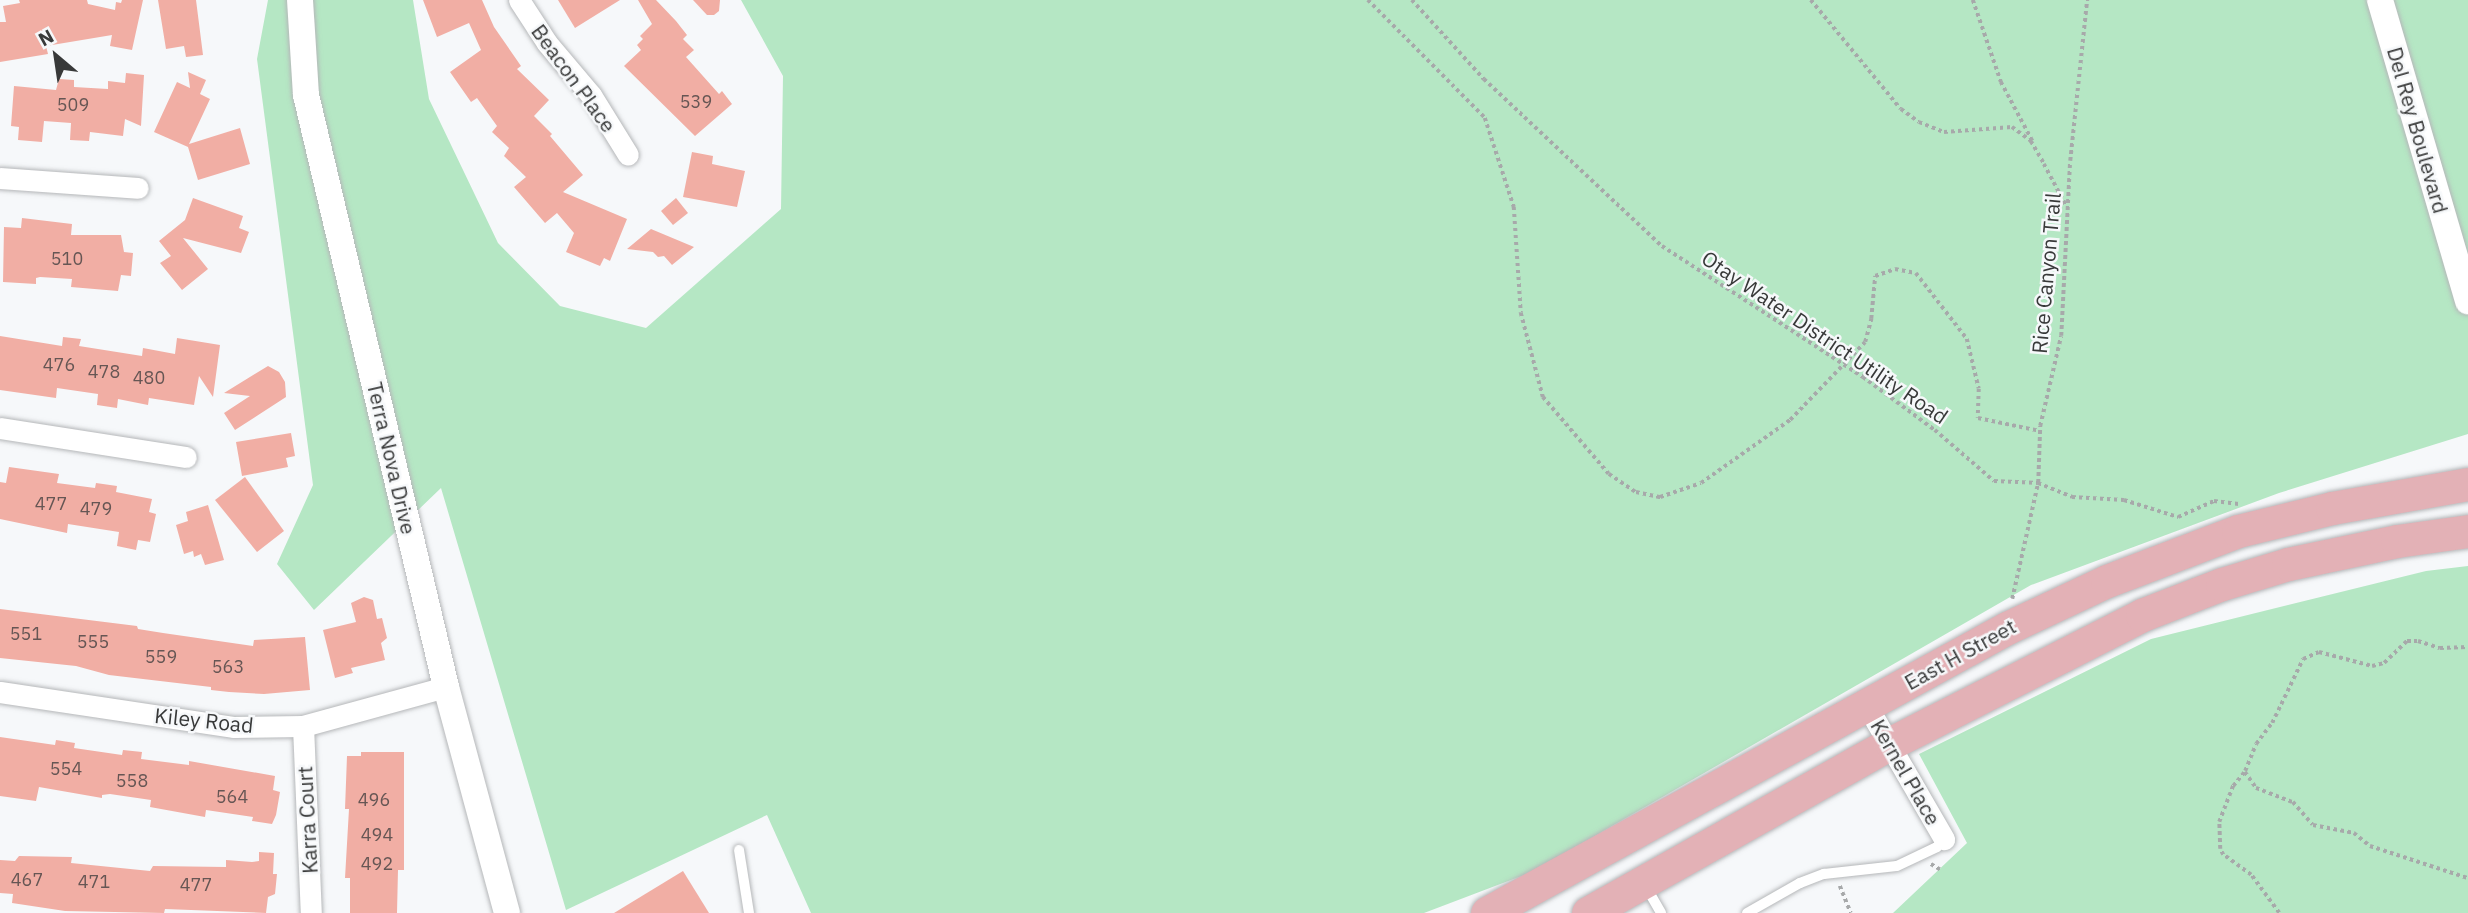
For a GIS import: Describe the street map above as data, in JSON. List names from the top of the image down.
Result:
{
  "streets": {
    "main road": ["East H Street"],
    "street": [
      "Beacon Place",
      "Del Rey Boulevard",
      "Terra Nova Drive",
      "Kiley Road",
      "Kernel Place",
      "Karra Court"
    ],
    "path": ["Rice Canyon Trail", "Otay Water District Utility Road"]
  },
  "crossings": [
    ["Rice Canyon Trail", "Otay Water District Utility Road"],
    ["Rice Canyon Trail", "East H Street"],
    ["Terra Nova Drive", "Kiley Road"],
    ["East H Street", "Kernel Place"],
    ["Kiley Road", "Karra Court"]
  ],
  "house_numbers": [
    "539",
    "509",
    "510",
    "476",
    "478",
    "480",
    "477",
    "479",
    "551",
    "555",
    "559",
    "563",
    "554",
    "558",
    "564",
    "496",
    "494",
    "492",
    "467",
    "471",
    "477"
  ],
  "north": "top left"
}
